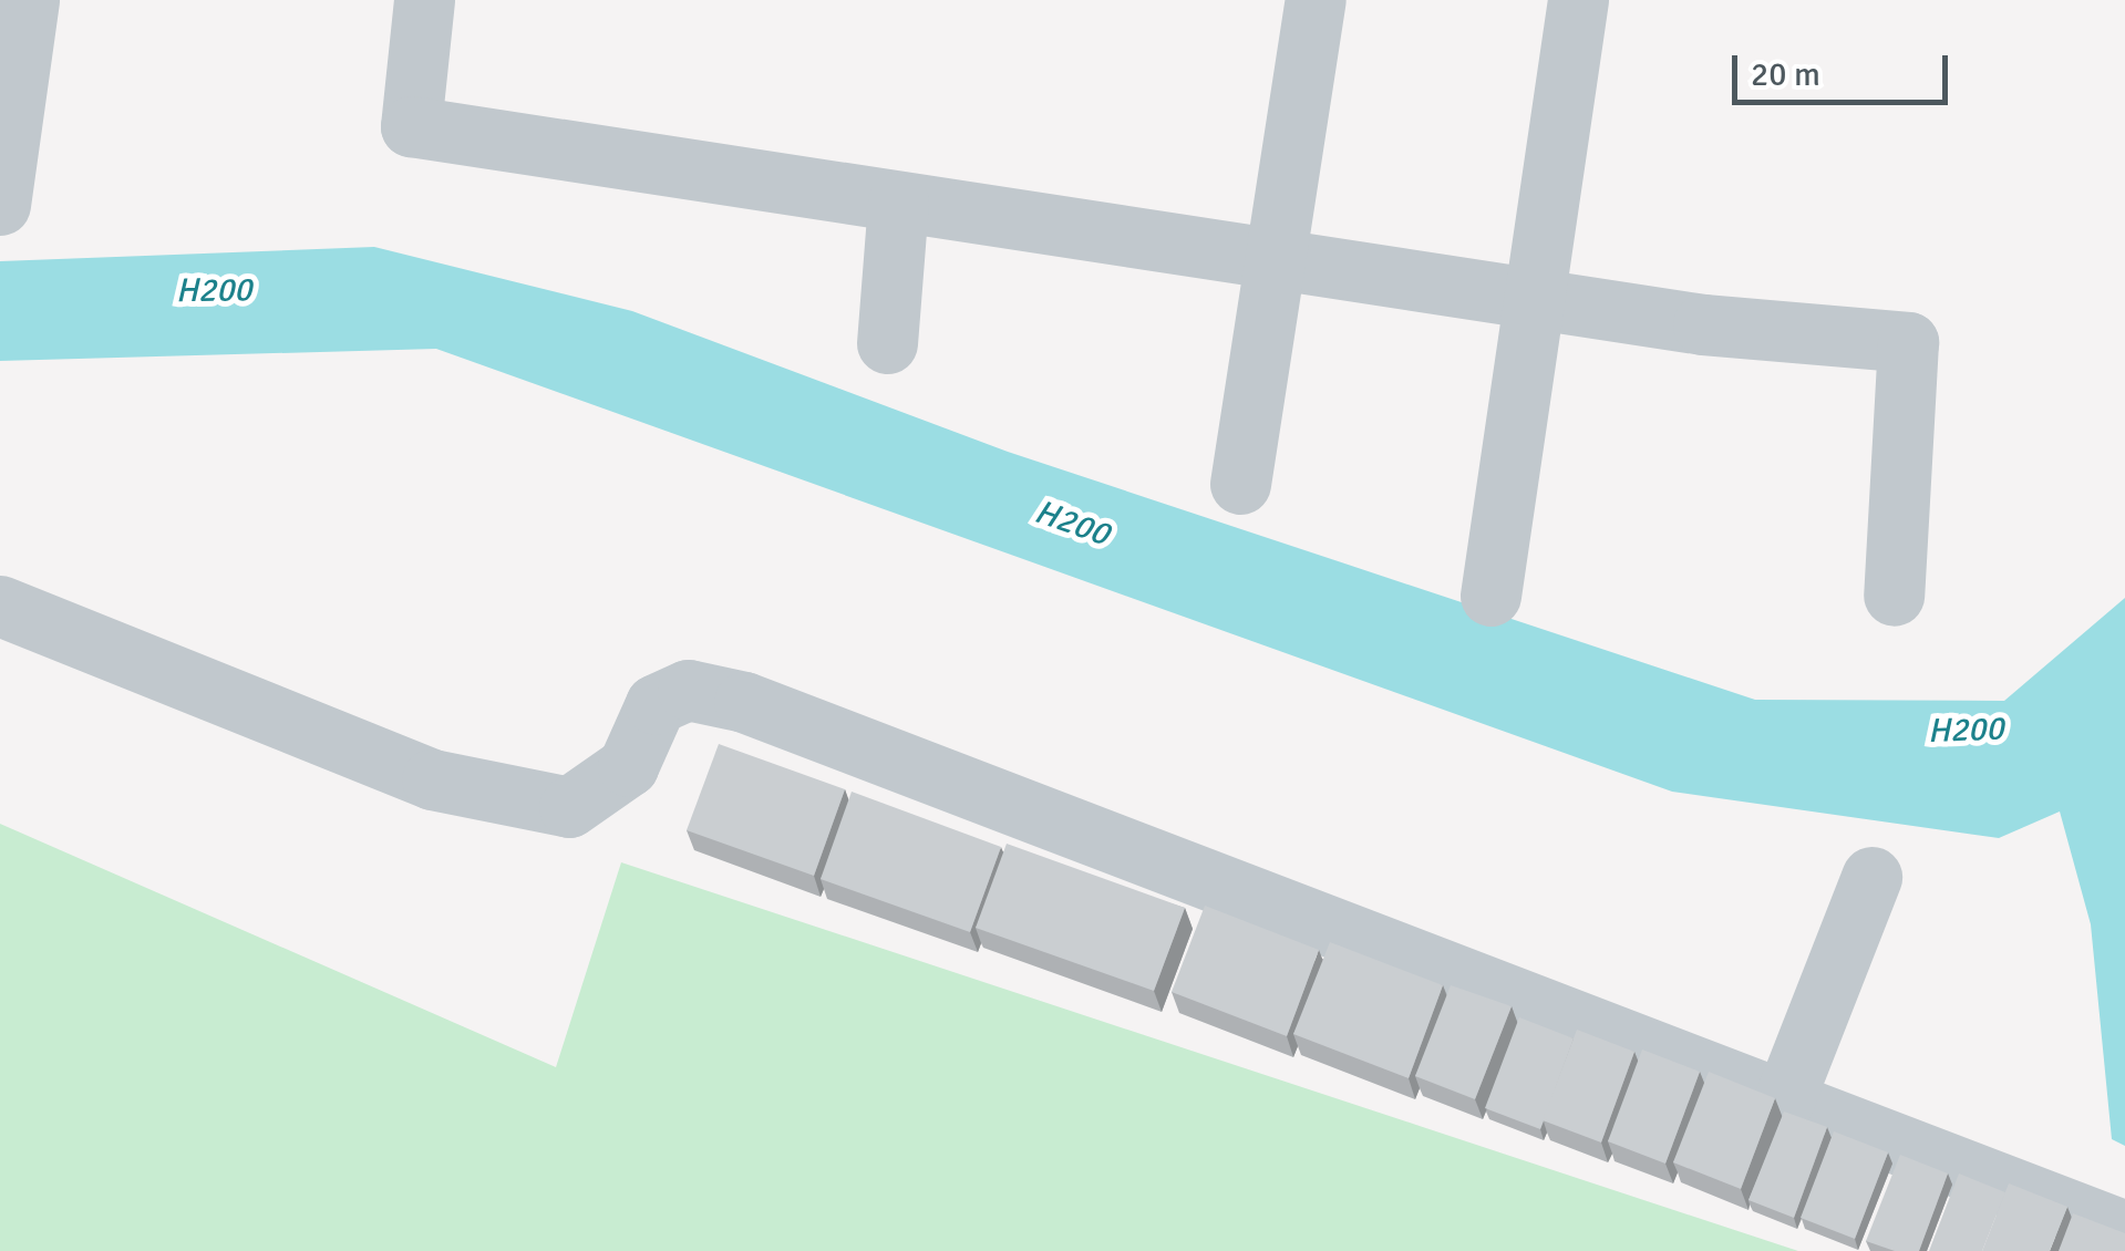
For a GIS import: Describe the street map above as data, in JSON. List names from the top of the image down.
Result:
{
  "water": ["H200"],
  "scale_bar": "20 m"
}
